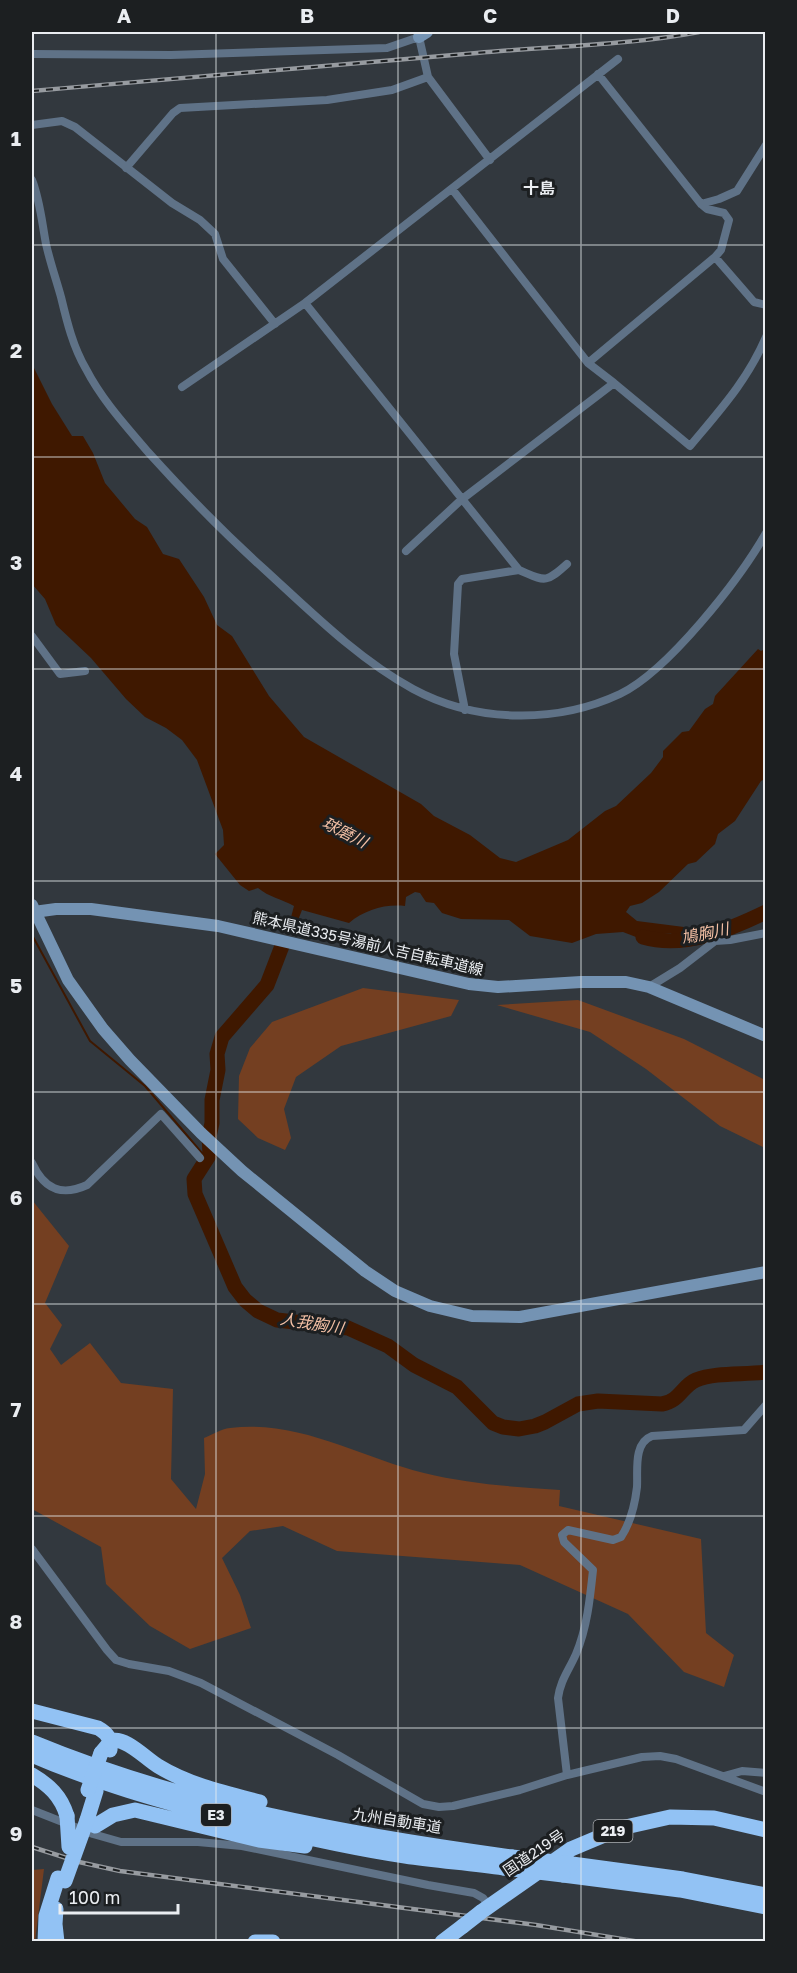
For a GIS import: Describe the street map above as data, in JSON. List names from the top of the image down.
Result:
{
  "streets": {
    "highway": [
      "E3",
      "九州自動車道",
      "219",
      "国道219号"
    ],
    "street": ["熊本県道335号湯前人吉自転車道線"]
  },
  "districts": ["十島"],
  "water": ["球磨川", "鳩胸川", "人我胸川"],
  "scale_bar": "100 m",
  "grid": {
    "columns": [
      "A",
      "B",
      "C",
      "D"
    ],
    "rows": [
      "1",
      "2",
      "3",
      "4",
      "5",
      "6",
      "7",
      "8",
      "9"
    ]
  }
}
